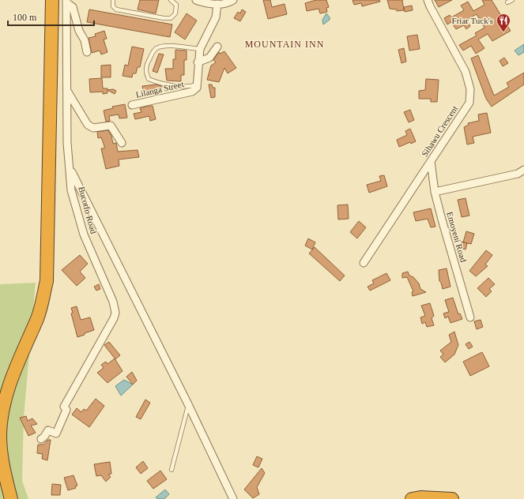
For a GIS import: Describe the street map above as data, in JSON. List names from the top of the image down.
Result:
{
  "streets": {
    "street": [
      "Lilanga Street",
      "Sihawu Crescent",
      "Bucotfo Road",
      "Emoyeni Road"
    ]
  },
  "crossings": [
    ["Sihawu Crescent", "Emoyeni Road"]
  ],
  "districts": ["MOUNTAIN INN"],
  "places": {
    "restaurant": ["Friar Tuck's"]
  },
  "scale_bar": "100 m"
}
